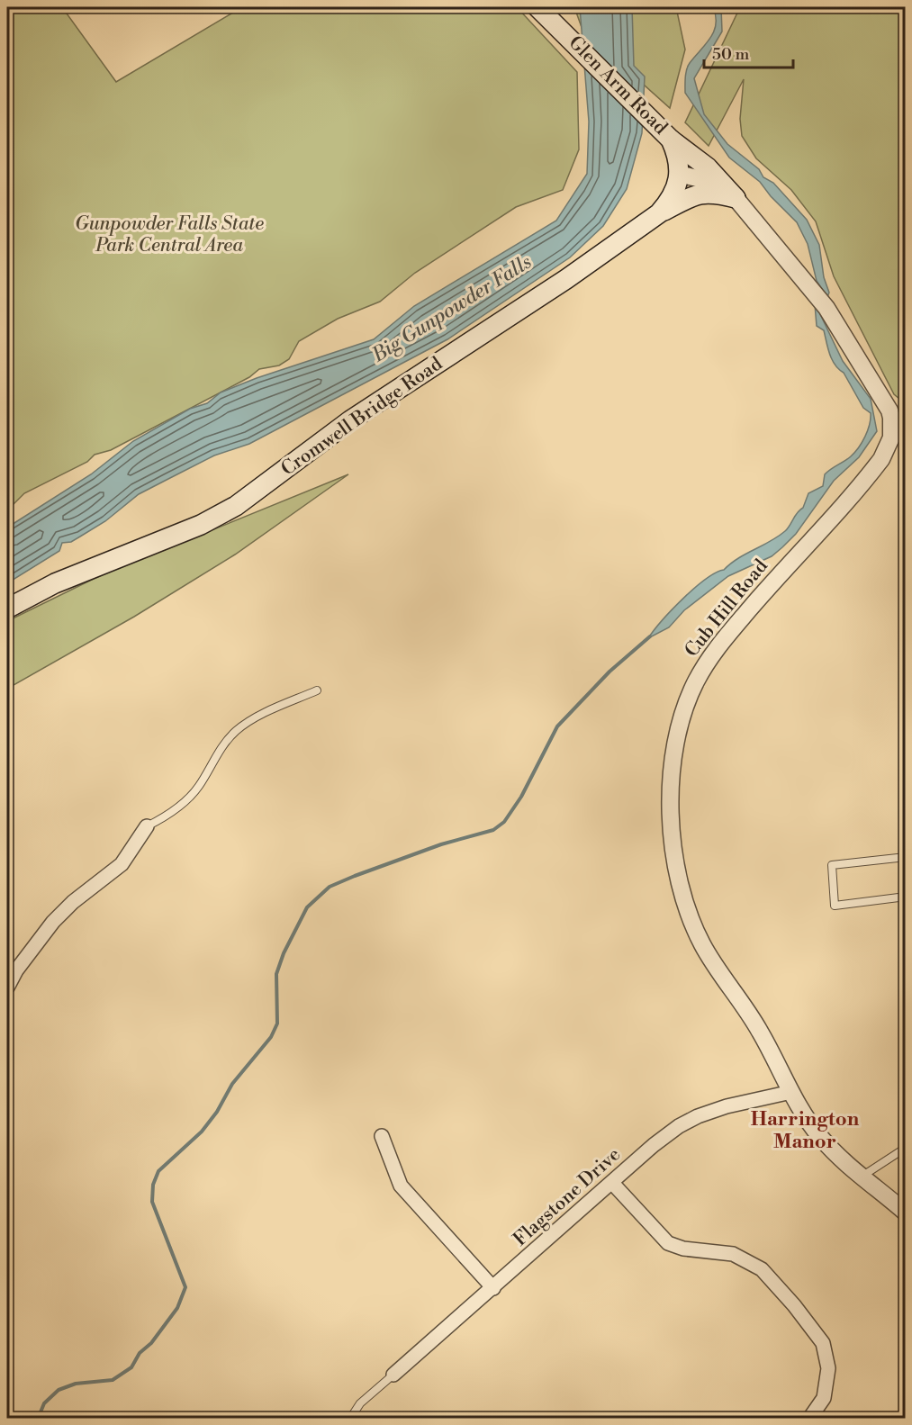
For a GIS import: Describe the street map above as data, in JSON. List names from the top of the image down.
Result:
{
  "streets": {
    "main road": ["Glen Arm Road", "Cromwell Bridge Road"],
    "street": ["Cub Hill Road", "Flagstone Drive"]
  },
  "crossings": [
    ["Glen Arm Road", "Cromwell Bridge Road"],
    ["Glen Arm Road", "Cub Hill Road"],
    ["Cromwell Bridge Road", "Cub Hill Road"],
    ["Cub Hill Road", "Flagstone Drive"]
  ],
  "districts": ["Harrington Manor"],
  "water": ["Big Gunpowder Falls"],
  "parks": ["Gunpowder Falls State Park Central Area"],
  "scale_bar": "50 m"
}
